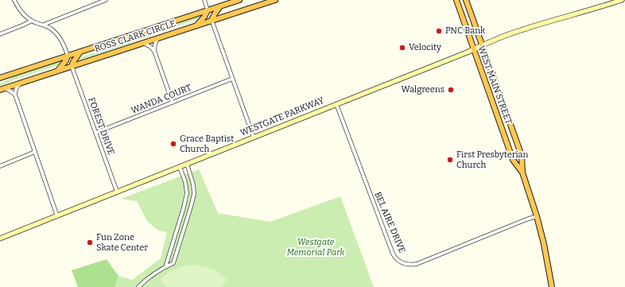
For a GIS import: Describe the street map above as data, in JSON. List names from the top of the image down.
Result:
{
  "streets": {
    "highway": ["ROSS CLARK CIRCLE", "WEST MAIN STREET"],
    "main road": ["WESTGATE PARKWAY"],
    "street": ["WANDA COURT", "FOREST DRIVE", "BEL AIRE DRIVE"]
  },
  "crossings": [
    ["ROSS CLARK CIRCLE", "FOREST DRIVE"],
    ["WEST MAIN STREET", "WESTGATE PARKWAY"],
    ["WEST MAIN STREET", "BEL AIRE DRIVE"],
    ["WANDA COURT", "FOREST DRIVE"],
    ["WESTGATE PARKWAY", "FOREST DRIVE"],
    ["WESTGATE PARKWAY", "BEL AIRE DRIVE"]
  ],
  "parks": ["Westgate Memorial Park"],
  "places": [
    "PNC Bank",
    "Velocity",
    "Walgreens",
    "Grace Baptist Church",
    "First Presbyterian Church",
    "Fun Zone Skate Center"
  ]
}
